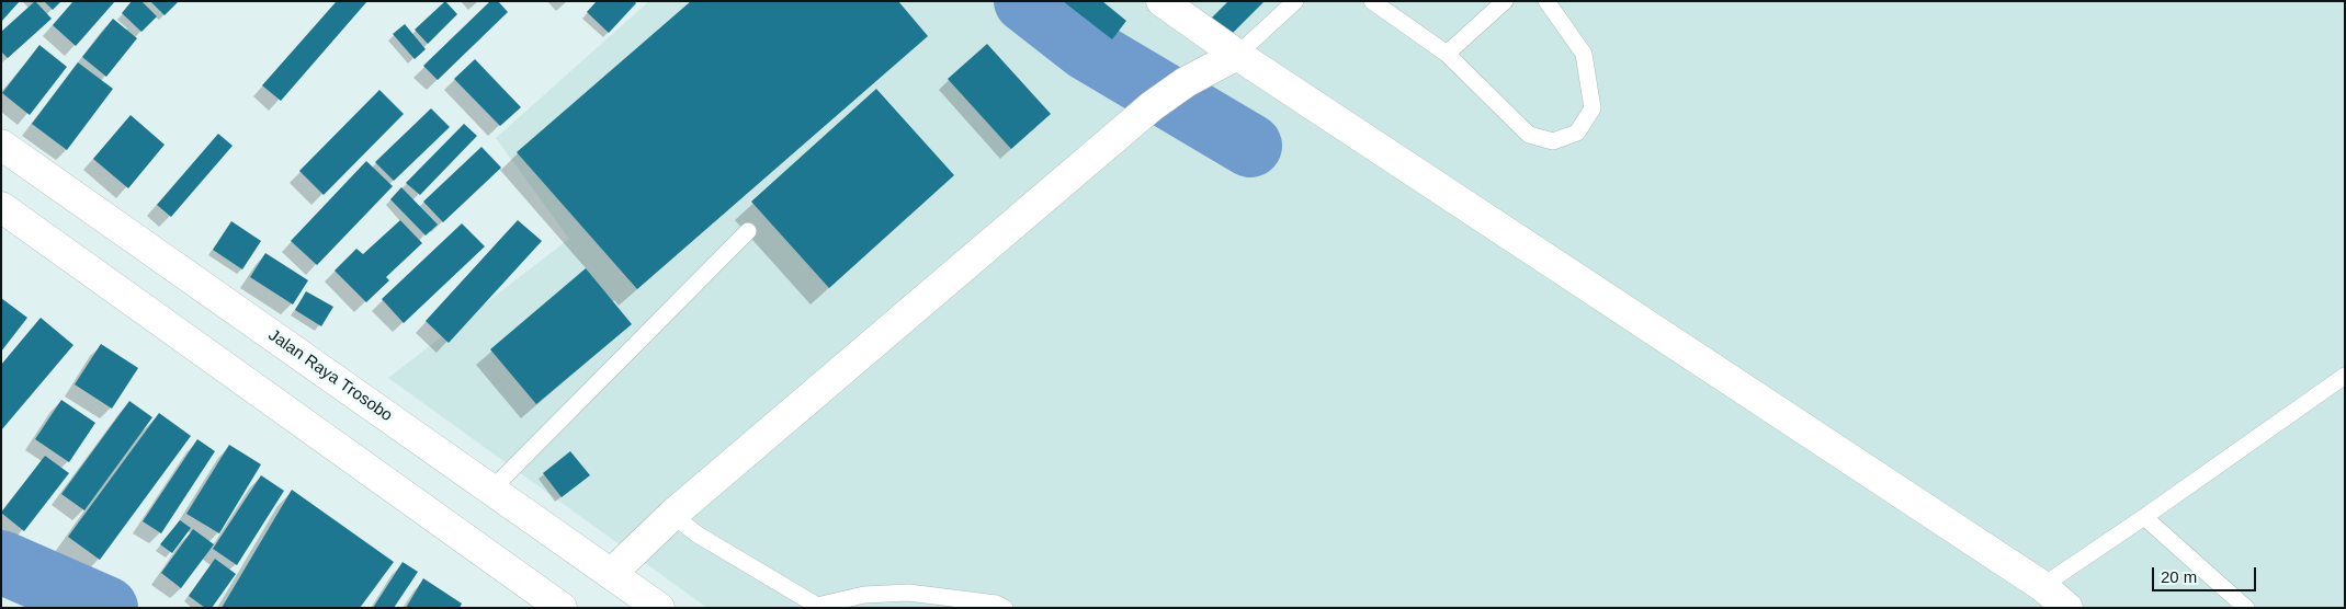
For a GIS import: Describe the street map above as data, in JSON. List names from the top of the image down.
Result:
{
  "streets": {
    "main road": ["Jalan Raya Trosobo"]
  },
  "scale_bar": "20 m"
}
